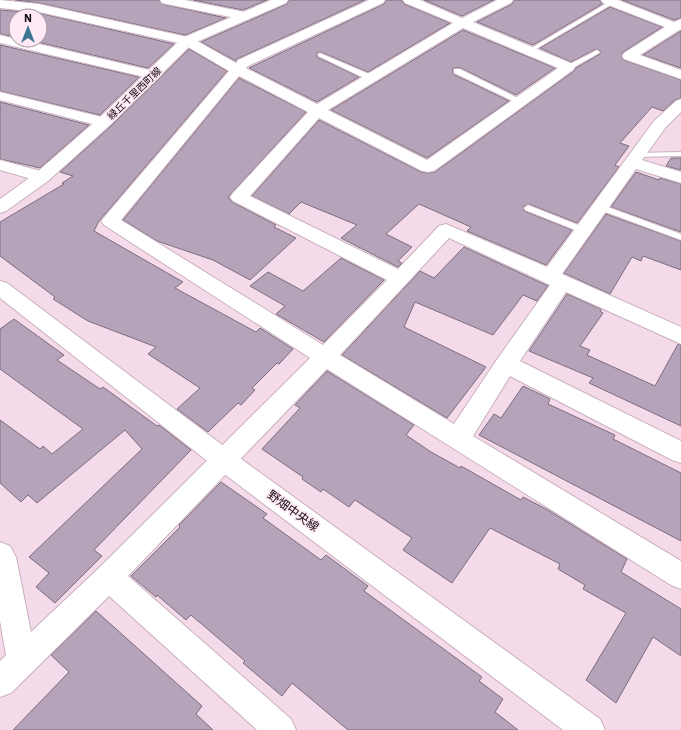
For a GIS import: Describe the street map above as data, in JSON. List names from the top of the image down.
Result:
{
  "streets": {
    "street": ["緑丘千里西町線", "野畑中央線"]
  },
  "north": "top"
}
